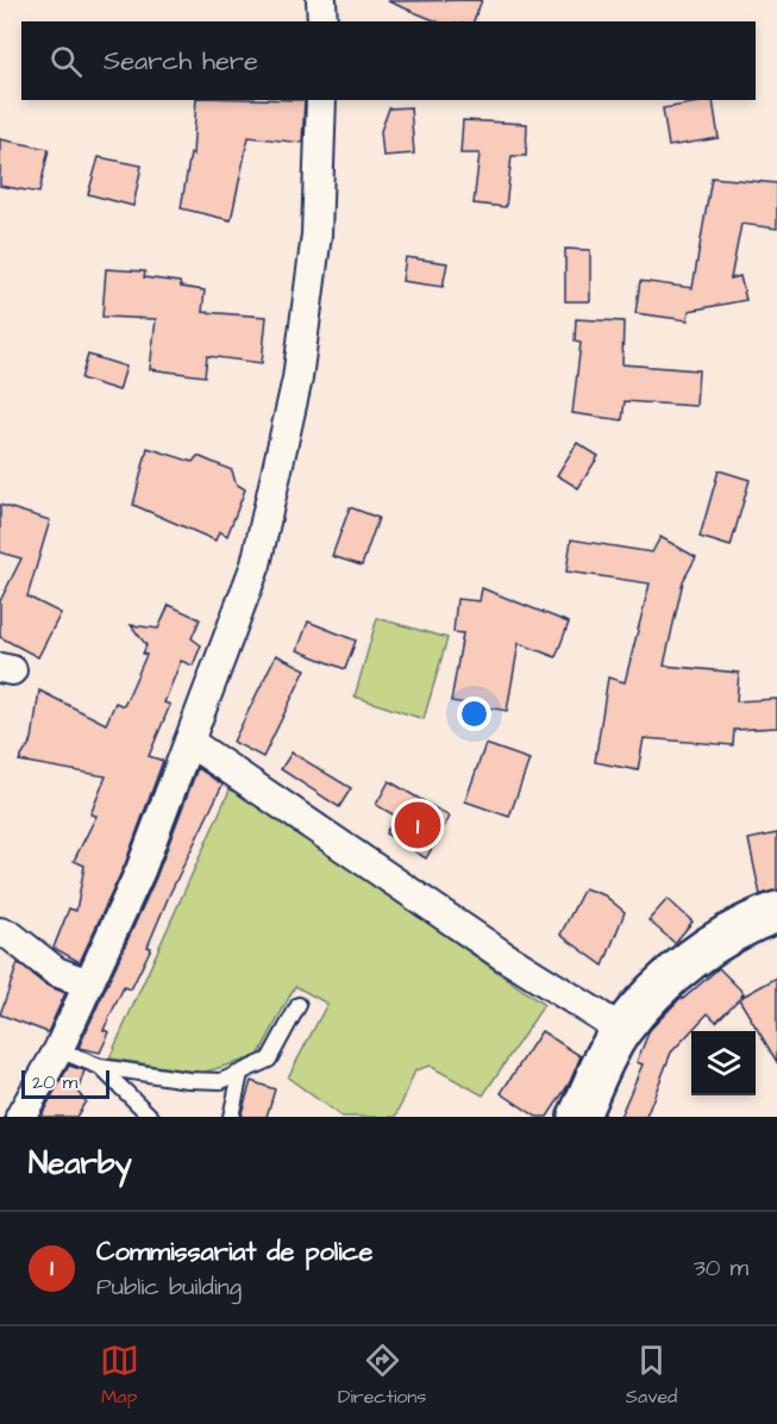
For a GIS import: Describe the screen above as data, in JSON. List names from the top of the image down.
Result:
{
  "scale_bar": "20 m",
  "page": {
    "search": "Search here",
    "pins": "1",
    "scale": "20 m",
    "heading": "Nearby",
    "list": [
      {
        "mark": "1",
        "name": "Commissariat de police",
        "note": "Public building",
        "value": "30 m"
      }
    ],
    "nav": ["Map", "Directions", "Saved"]
  }
}
